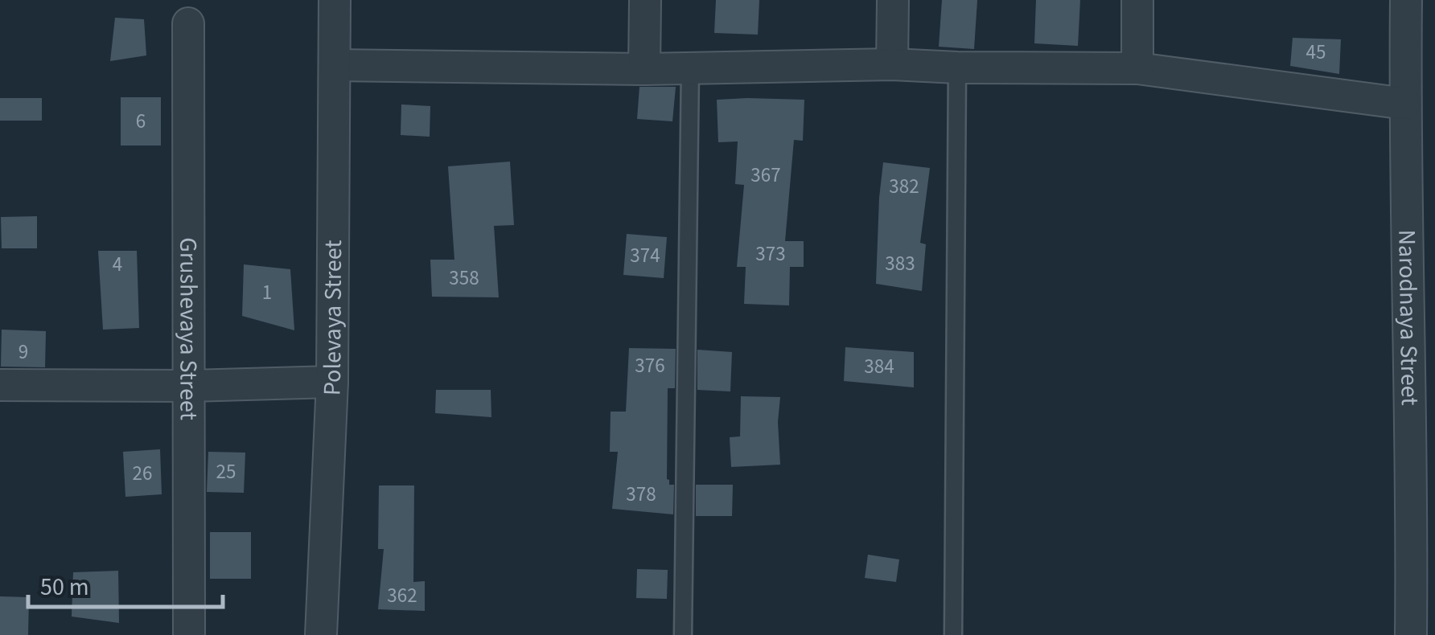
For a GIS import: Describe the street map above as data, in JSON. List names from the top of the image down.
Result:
{
  "streets": {
    "street": ["Polevaya Street", "Narodnaya Street", "Grushevaya Street"]
  },
  "house_numbers": [
    "45",
    "6",
    "367",
    "382",
    "373",
    "374",
    "383",
    "4",
    "358",
    "1",
    "9",
    "376",
    "384",
    "25",
    "26",
    "378",
    "362"
  ],
  "scale_bar": "50 m"
}
